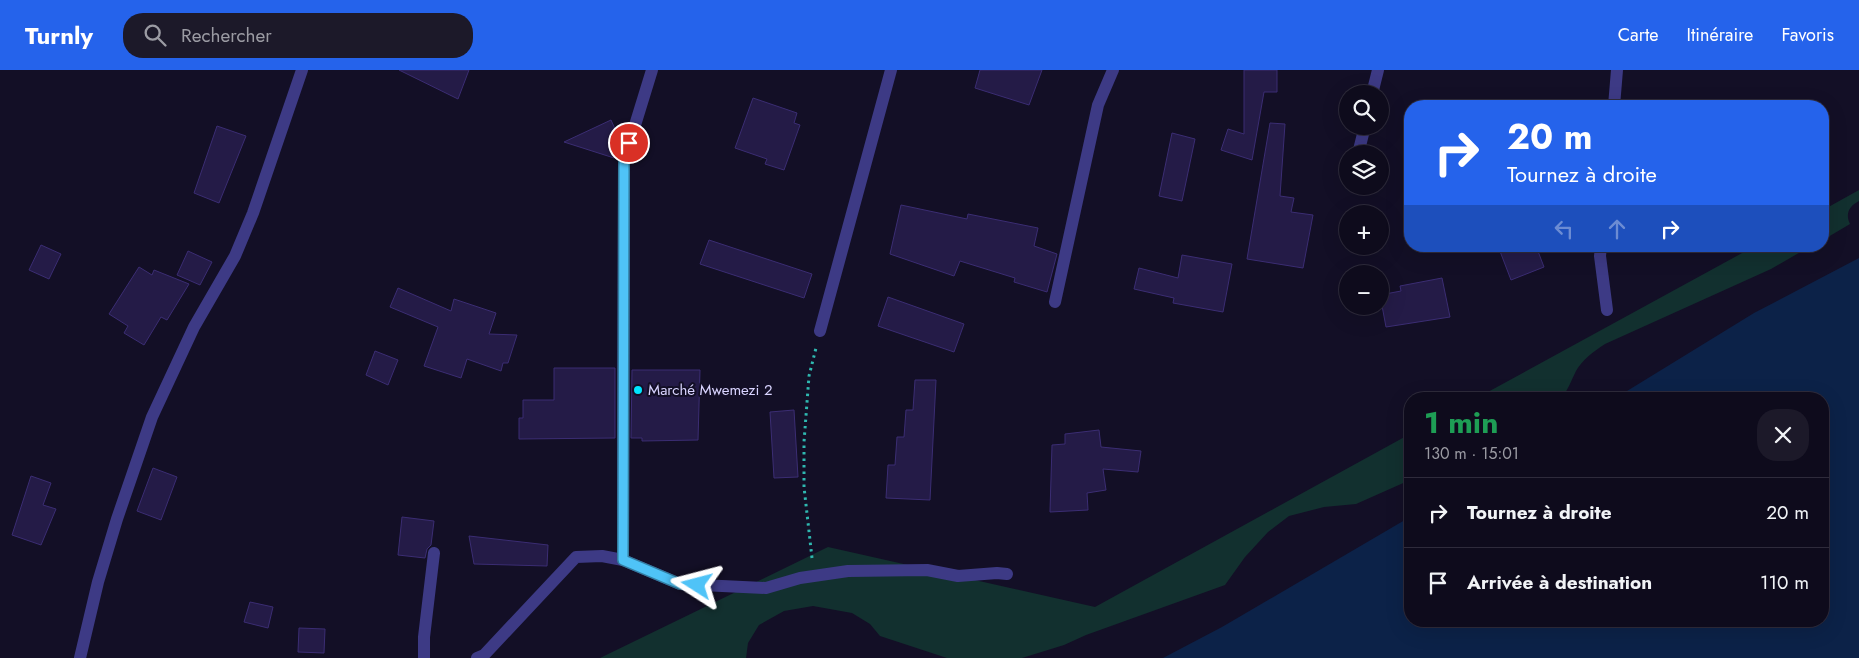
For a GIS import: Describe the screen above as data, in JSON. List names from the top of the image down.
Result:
{
  "places": ["Marché Mwemezi 2"],
  "page": {
    "header": "Turnly",
    "search": "Rechercher",
    "nav": ["Carte", "Itinéraire", "Favoris"],
    "map_buttons": ["+", "−"],
    "turn": ["20 m", "Tournez à droite"],
    "heading": ["1 min", "130 m · 15:01"],
    "list": [
      {
        "name": "Tournez à droite",
        "value": "20 m"
      },
      {
        "name": "Arrivée à destination",
        "value": "110 m"
      }
    ]
  }
}
